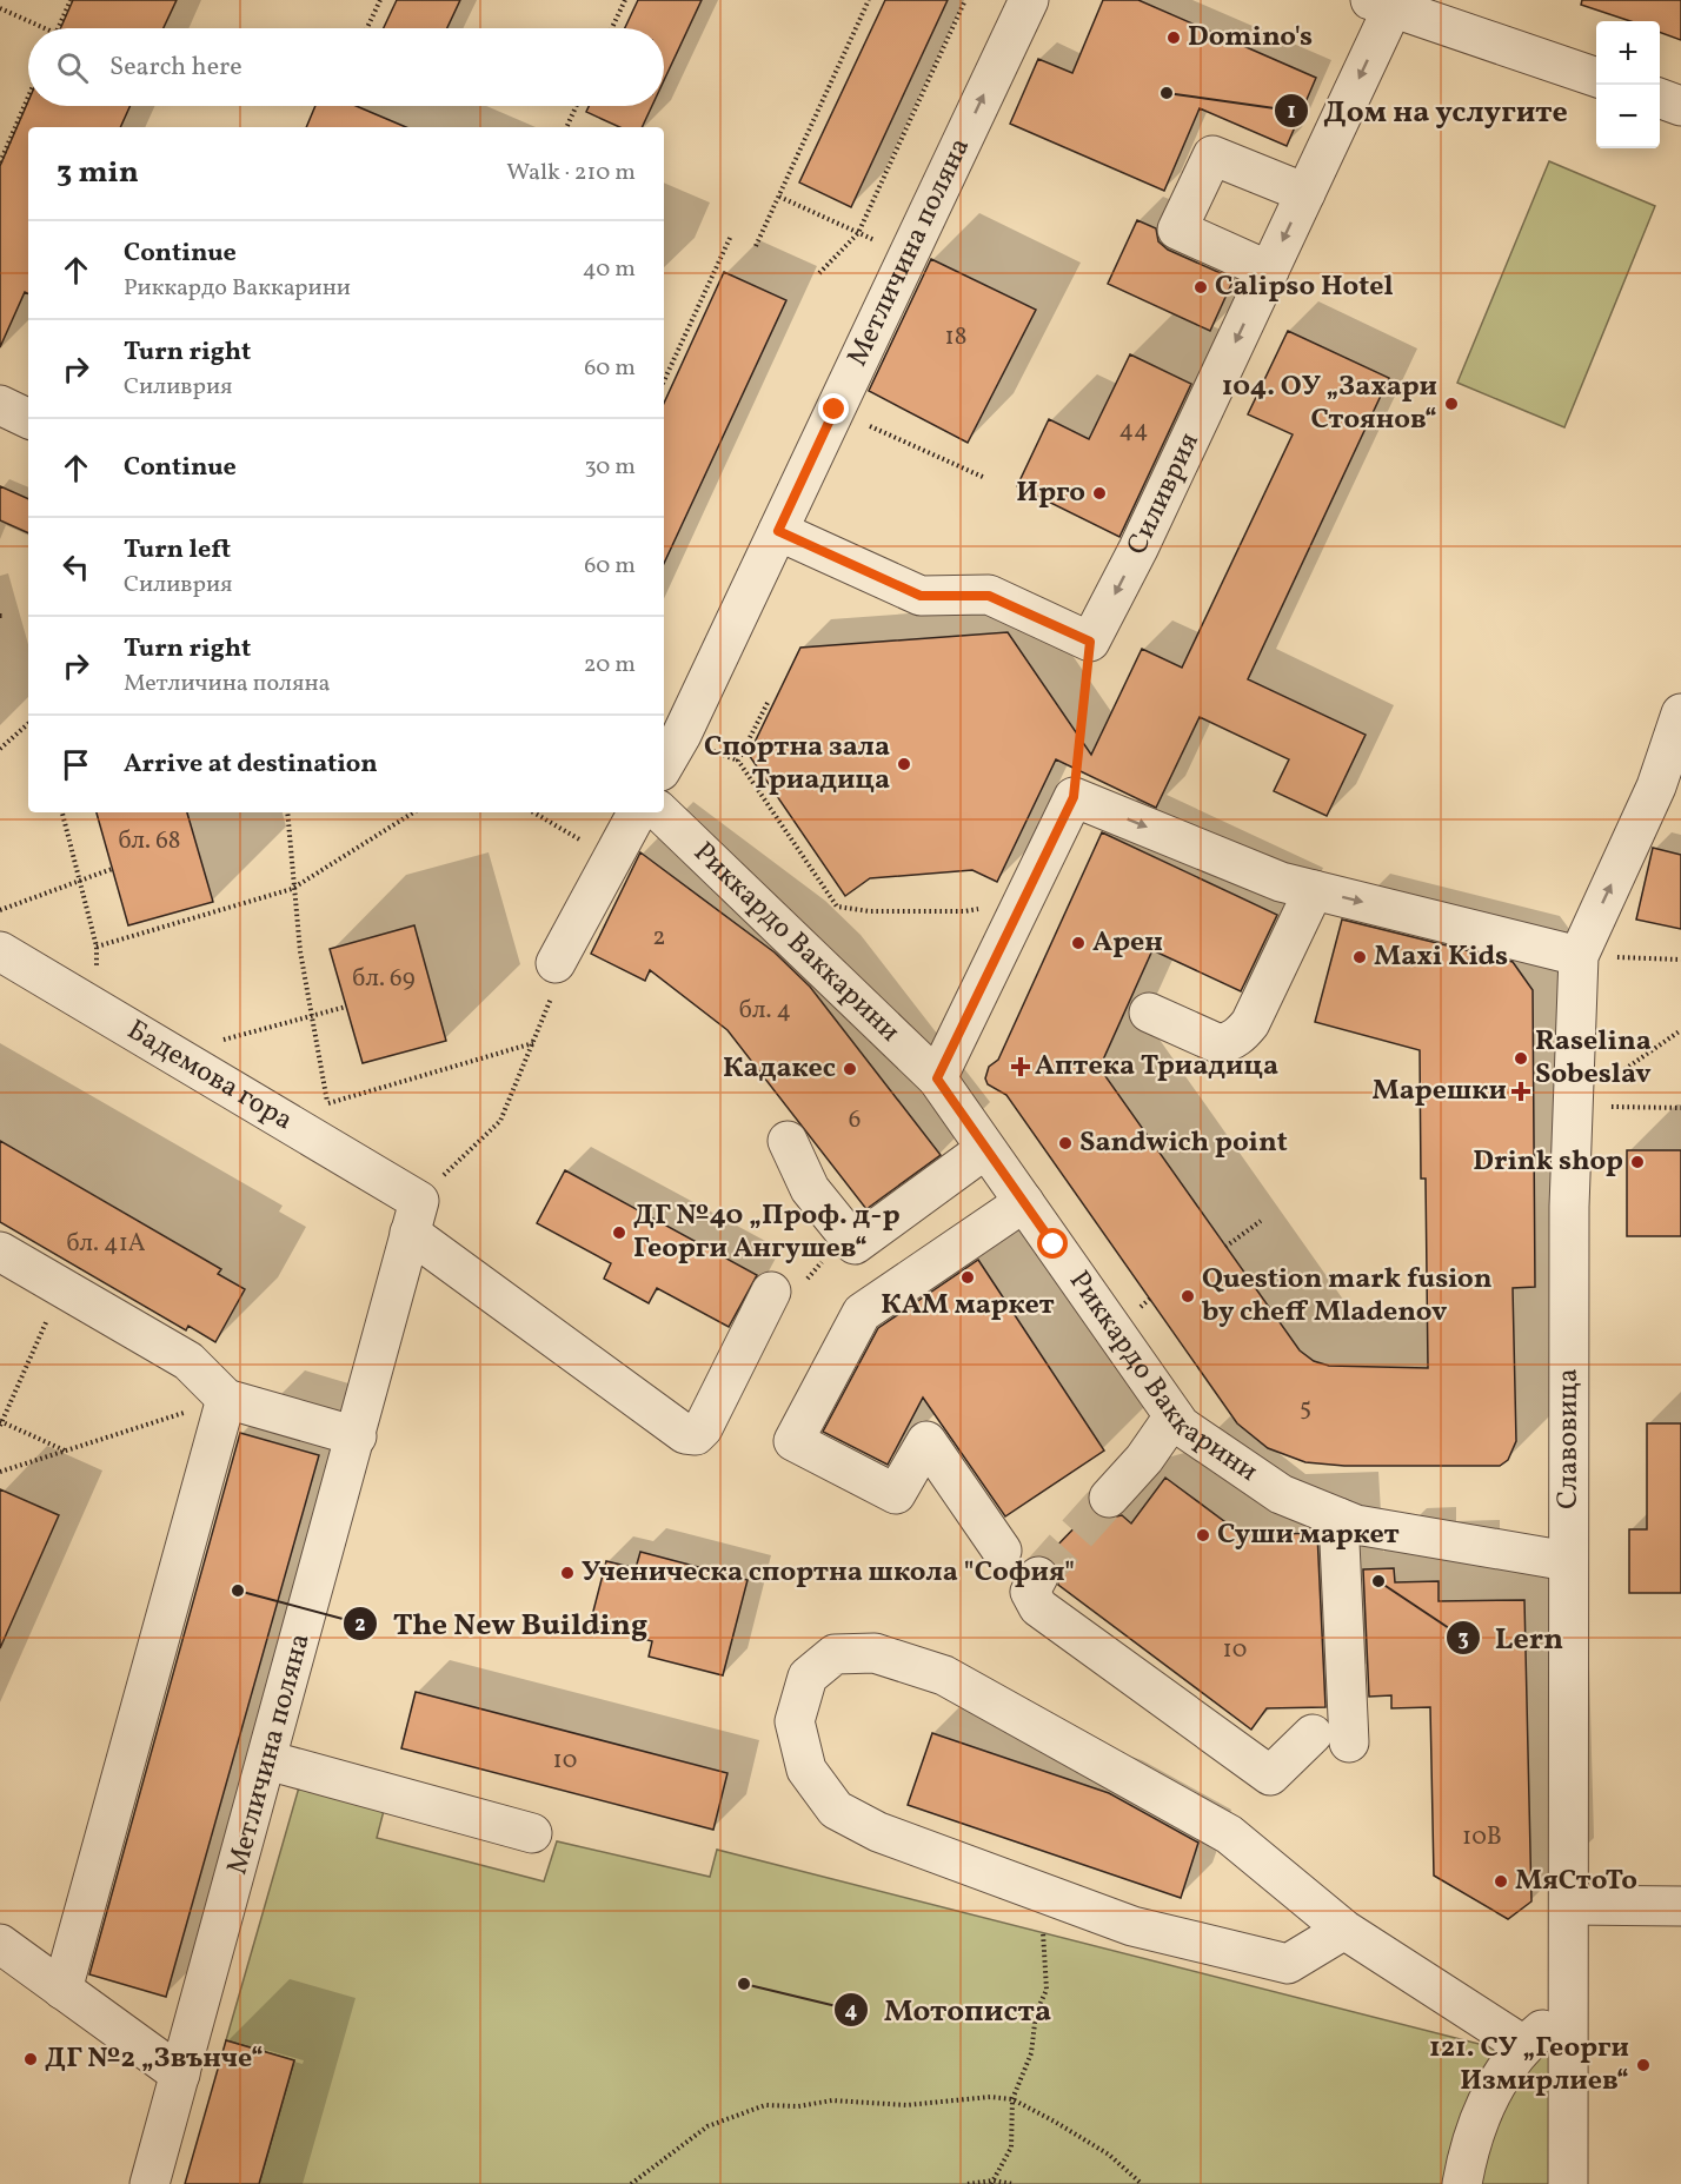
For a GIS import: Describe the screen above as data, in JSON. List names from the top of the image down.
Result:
{
  "streets": {
    "street": [
      "Метличина поляна",
      "Силиврия",
      "Риккардо Ваккарини",
      "Бадемова гора",
      "Славовица"
    ]
  },
  "crossings": [
    ["Метличина поляна", "Бадемова гора"],
    ["Риккардо Ваккарини", "Славовица"]
  ],
  "one_way": ["Силиврия"],
  "places": {
    "other": [
      "Domino's",
      "Дом на услугите",
      "Calipso Hotel",
      "104. ОУ „Захари Стоянов“",
      "Ирго",
      "Спортна зала Триадица",
      "Арен",
      "Maxi Kids",
      "Raselina Sobeslav",
      "Кадакес",
      "Sandwich point",
      "Drink shop",
      "ДГ №40 „Проф. д-р Георги Ангушев“",
      "КАМ маркет",
      "Question mark fusion by cheff Mladenov",
      "Суши маркет",
      "Ученическа спортна школа \"София\"",
      "Lern",
      "The New Building",
      "МяСтоТо",
      "Мотописта",
      "ДГ №2 „Звънче“",
      "121. СУ „Георги Измирлиев“"
    ],
    "health": ["Аптека Триадица", "Марешки"]
  },
  "house_numbers": [
    "18",
    "44",
    "бл. 68",
    "2",
    "бл. 69",
    "бл. 4",
    "6",
    "бл. 41А",
    "5",
    "10",
    "10",
    "10В"
  ],
  "page": {
    "map_buttons": ["+", "−"],
    "search": "Search here",
    "heading": ["3 min", "Walk · 210 m"],
    "list": [
      ["Continue", "Риккардо Ваккарини", "40 m"],
      ["Turn right", "Силиврия", "60 m"],
      ["Continue", "30 m"],
      ["Turn left", "Силиврия", "60 m"],
      ["Turn right", "Метличина поляна", "20 m"],
      "Arrive at destination"
    ]
  }
}
